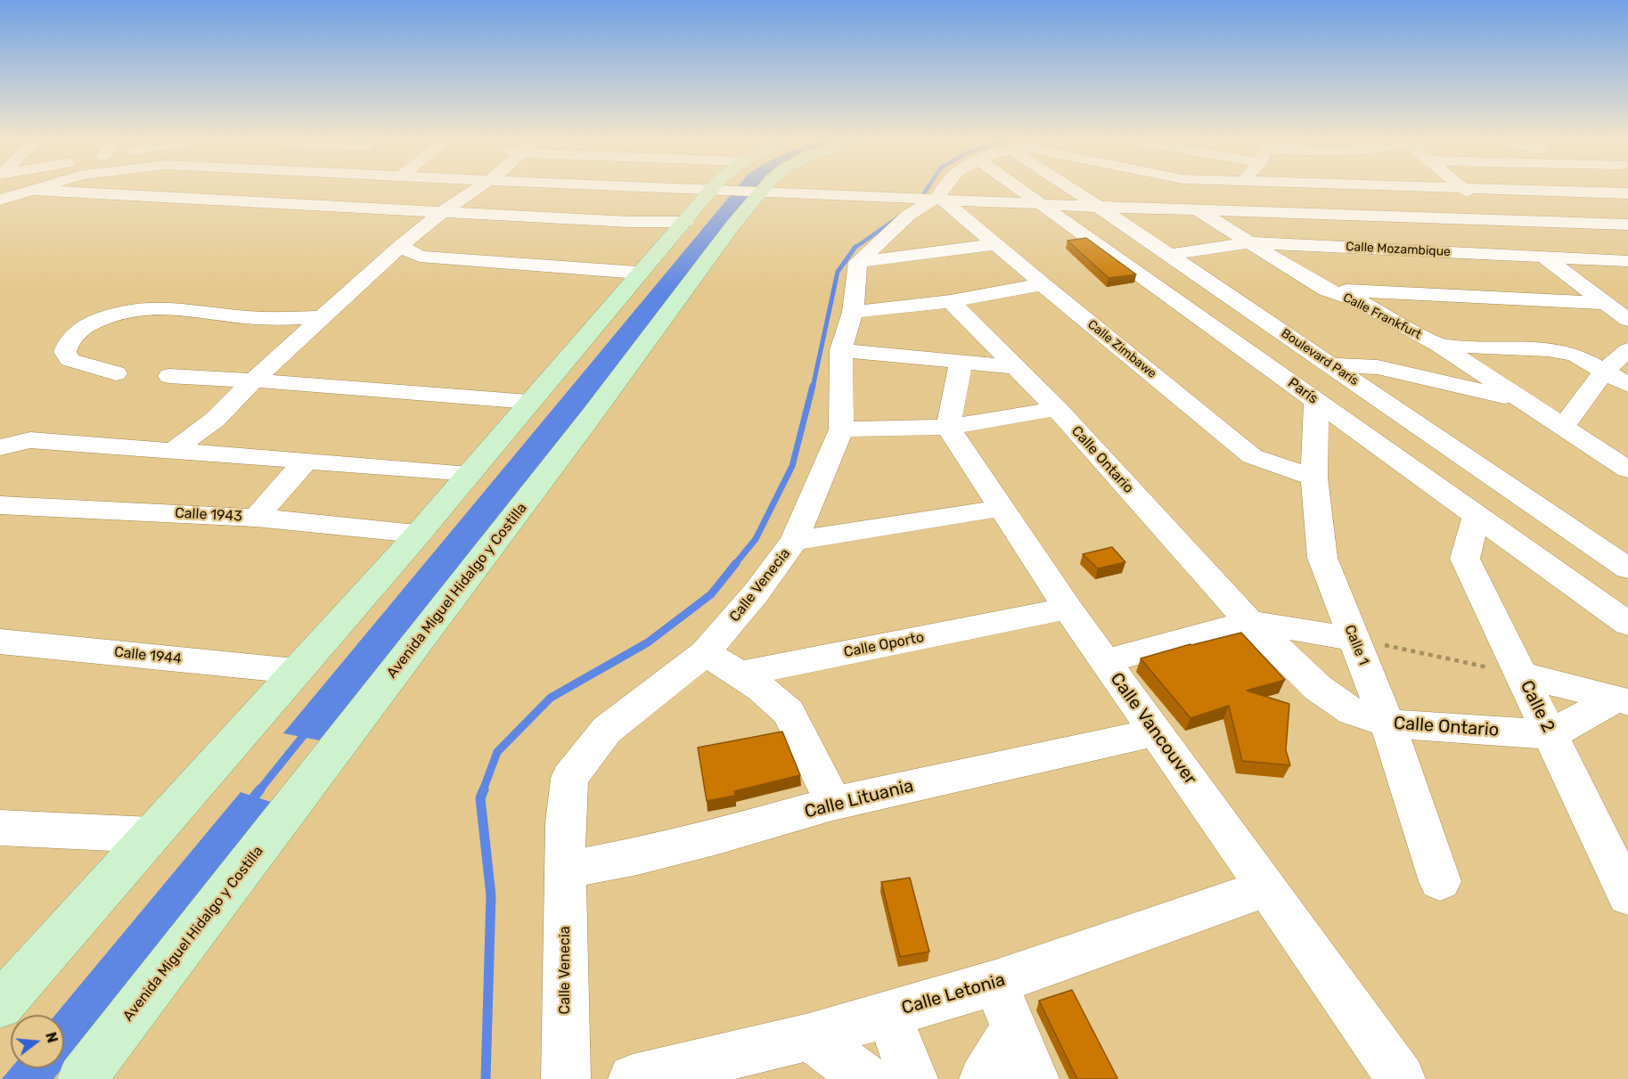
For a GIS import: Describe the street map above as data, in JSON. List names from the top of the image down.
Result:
{
  "streets": {
    "main road": ["Avenida Miguel Hidalgo y Costilla"],
    "street": [
      "Calle Mozambique",
      "Calle Frankfurt",
      "Calle Zimbawe",
      "Boulevard París",
      "París",
      "Calle Ontario",
      "Calle 1943",
      "Calle Venecia",
      "Calle Oporto",
      "Calle 1",
      "Calle 1944",
      "Calle 2",
      "Calle Vancouver",
      "Calle Lituania",
      "Calle Letonia"
    ]
  },
  "crossings": [
    ["Calle Mozambique", "Calle Frankfurt"],
    ["Calle Mozambique", "Boulevard París"],
    ["Calle Zimbawe", "Calle 1"],
    ["París", "Calle 1"],
    ["París", "Calle 2"],
    ["Calle Ontario", "Calle 1"],
    ["Calle Ontario", "Calle 2"],
    ["Calle Venecia", "Calle Lituania"],
    ["Calle Oporto", "Calle Vancouver"],
    ["Calle Vancouver", "Calle Lituania"],
    ["Calle Vancouver", "Calle Letonia"]
  ],
  "north": "right"
}
